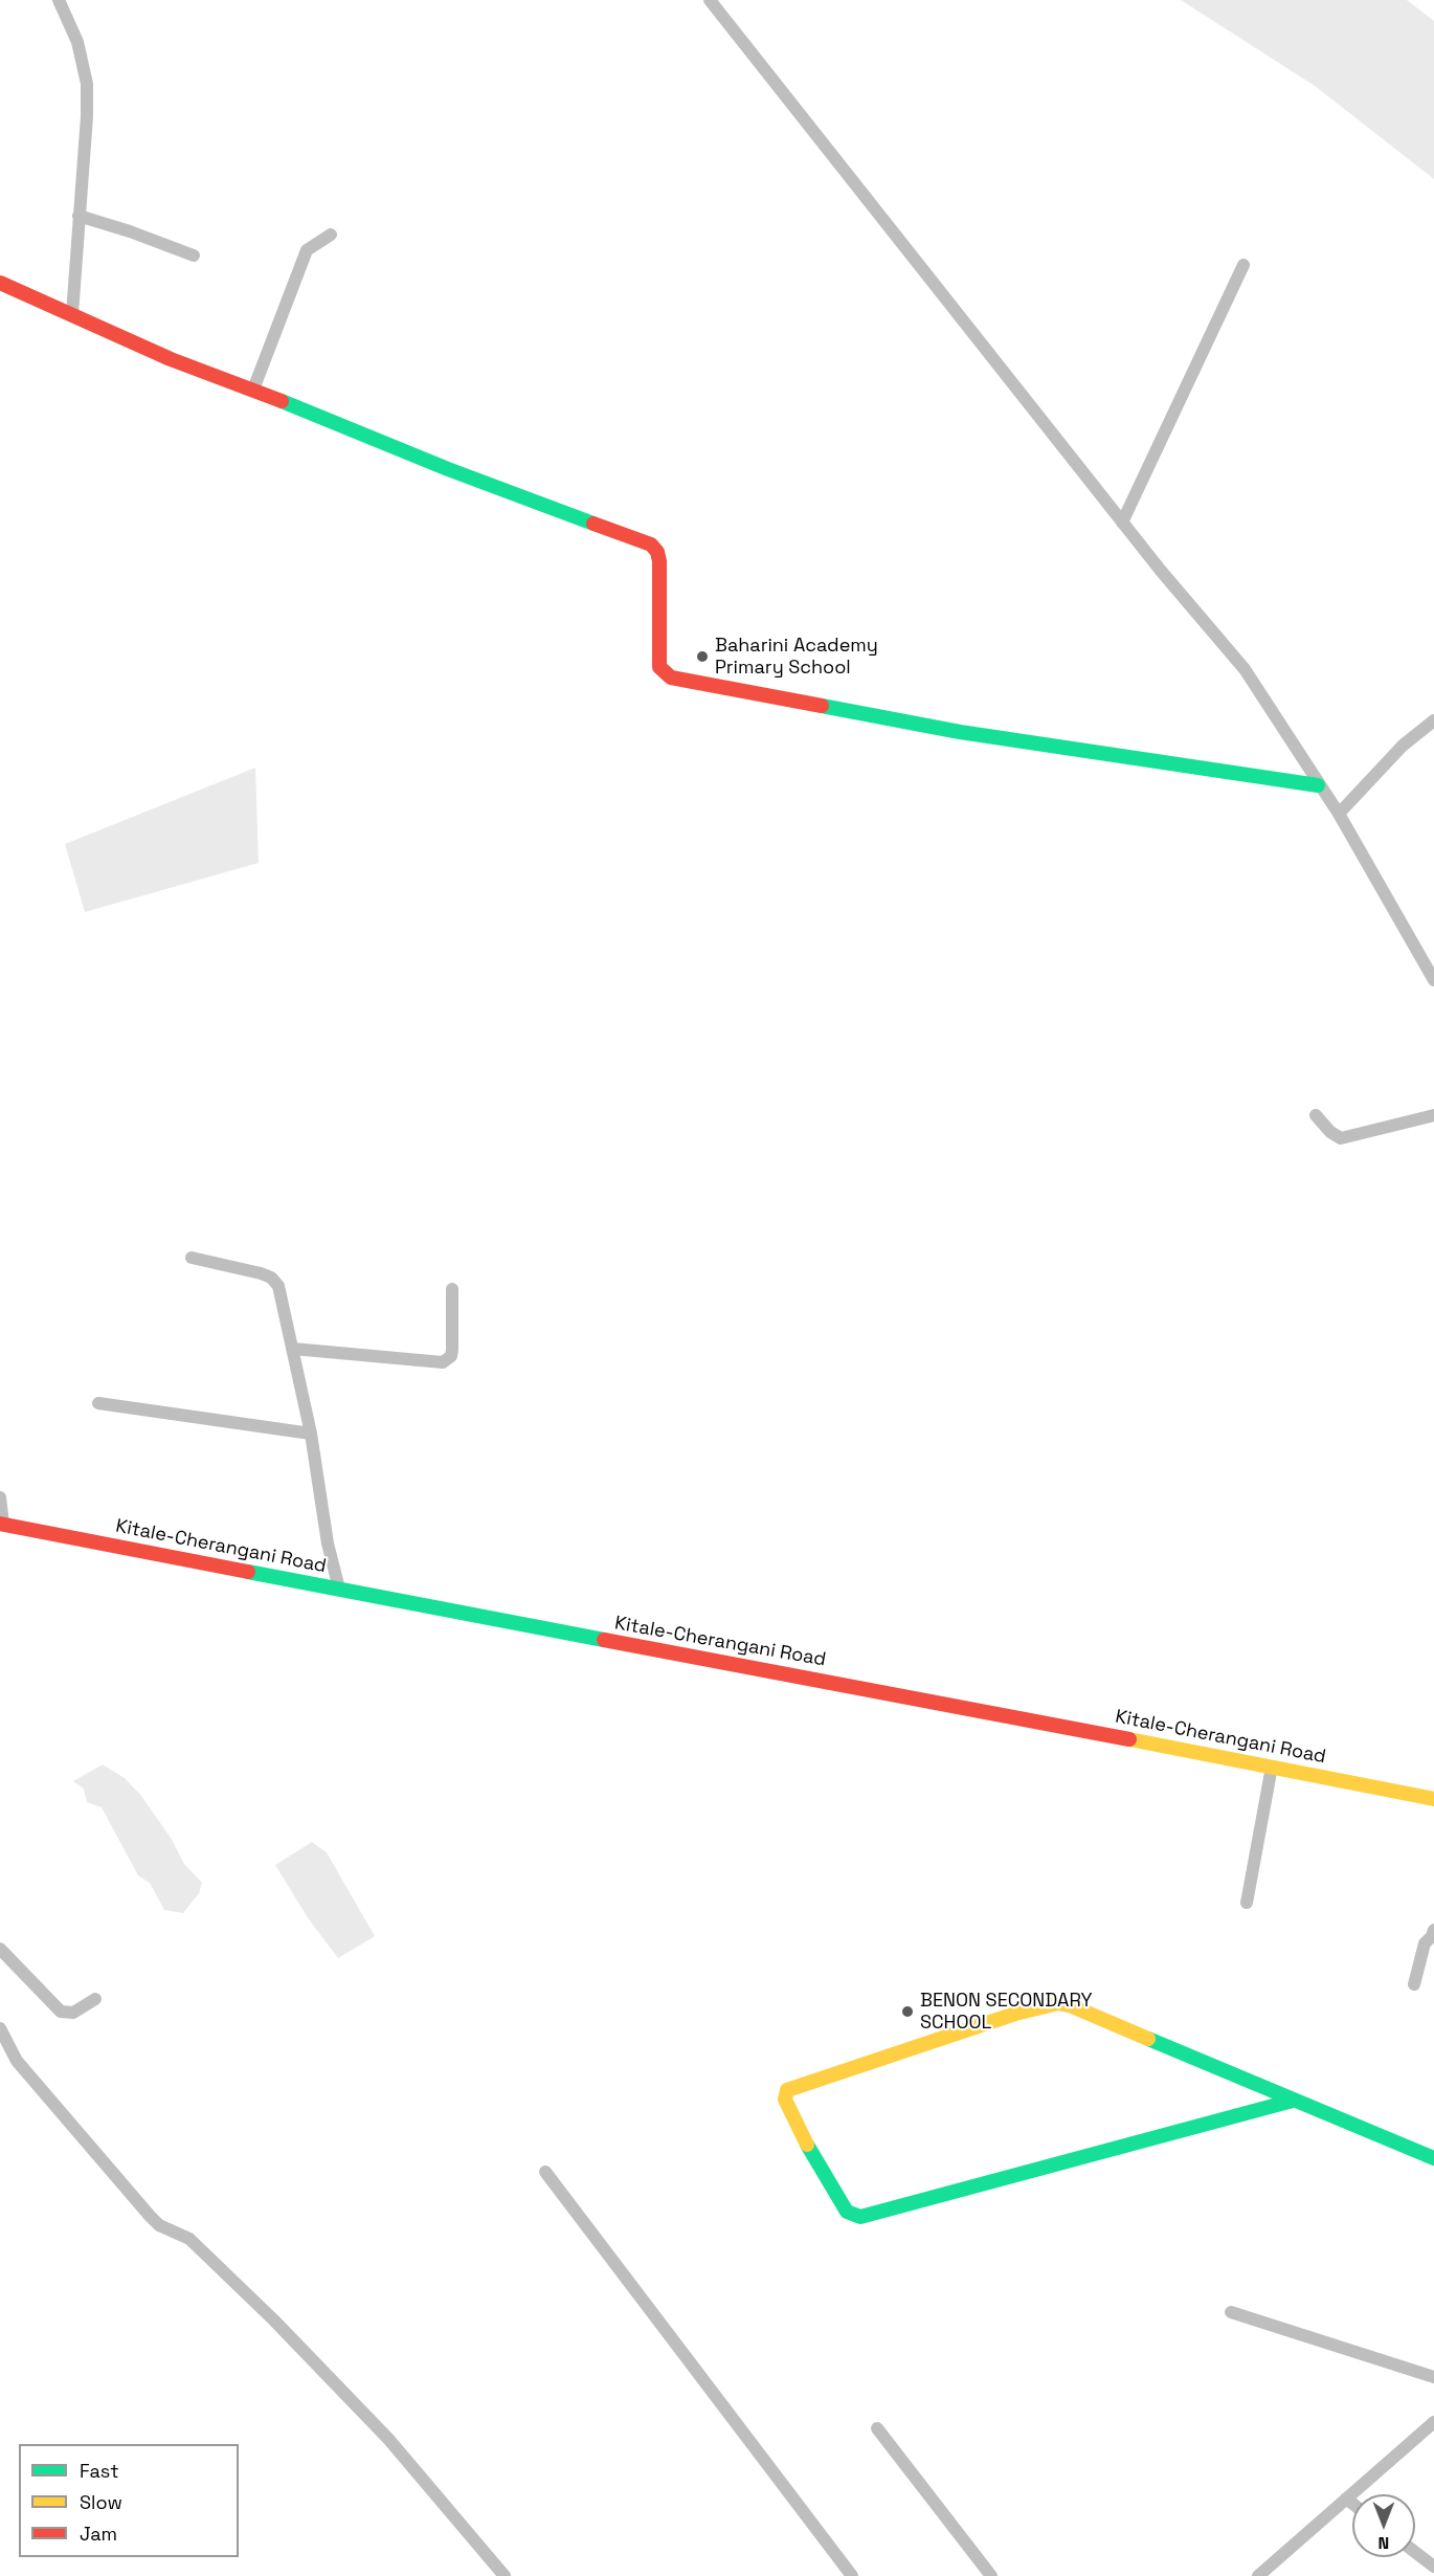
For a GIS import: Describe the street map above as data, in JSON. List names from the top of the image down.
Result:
{
  "streets": {
    "street": ["Kitale-Cherangani Road"]
  },
  "places": ["Baharini Academy Primary School", "BENON SECONDARY SCHOOL"],
  "legend": ["Fast", "Slow", "Jam"],
  "north": "bottom"
}
